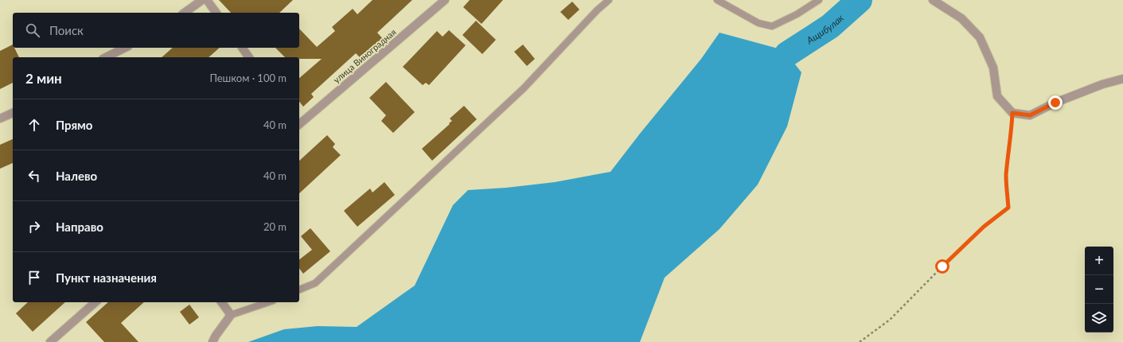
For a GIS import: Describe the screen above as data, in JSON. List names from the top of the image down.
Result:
{
  "streets": {
    "street": ["улица Виноградная"]
  },
  "water": ["Ащибулак"],
  "page": {
    "search": "Поиск",
    "heading": ["2 мин", "Пешком · 100 m"],
    "list": [
      ["Прямо", "40 m"],
      ["Налево", "40 m"],
      ["Направо", "20 m"],
      "Пункт назначения"
    ],
    "map_buttons": ["+", "−"]
  }
}
